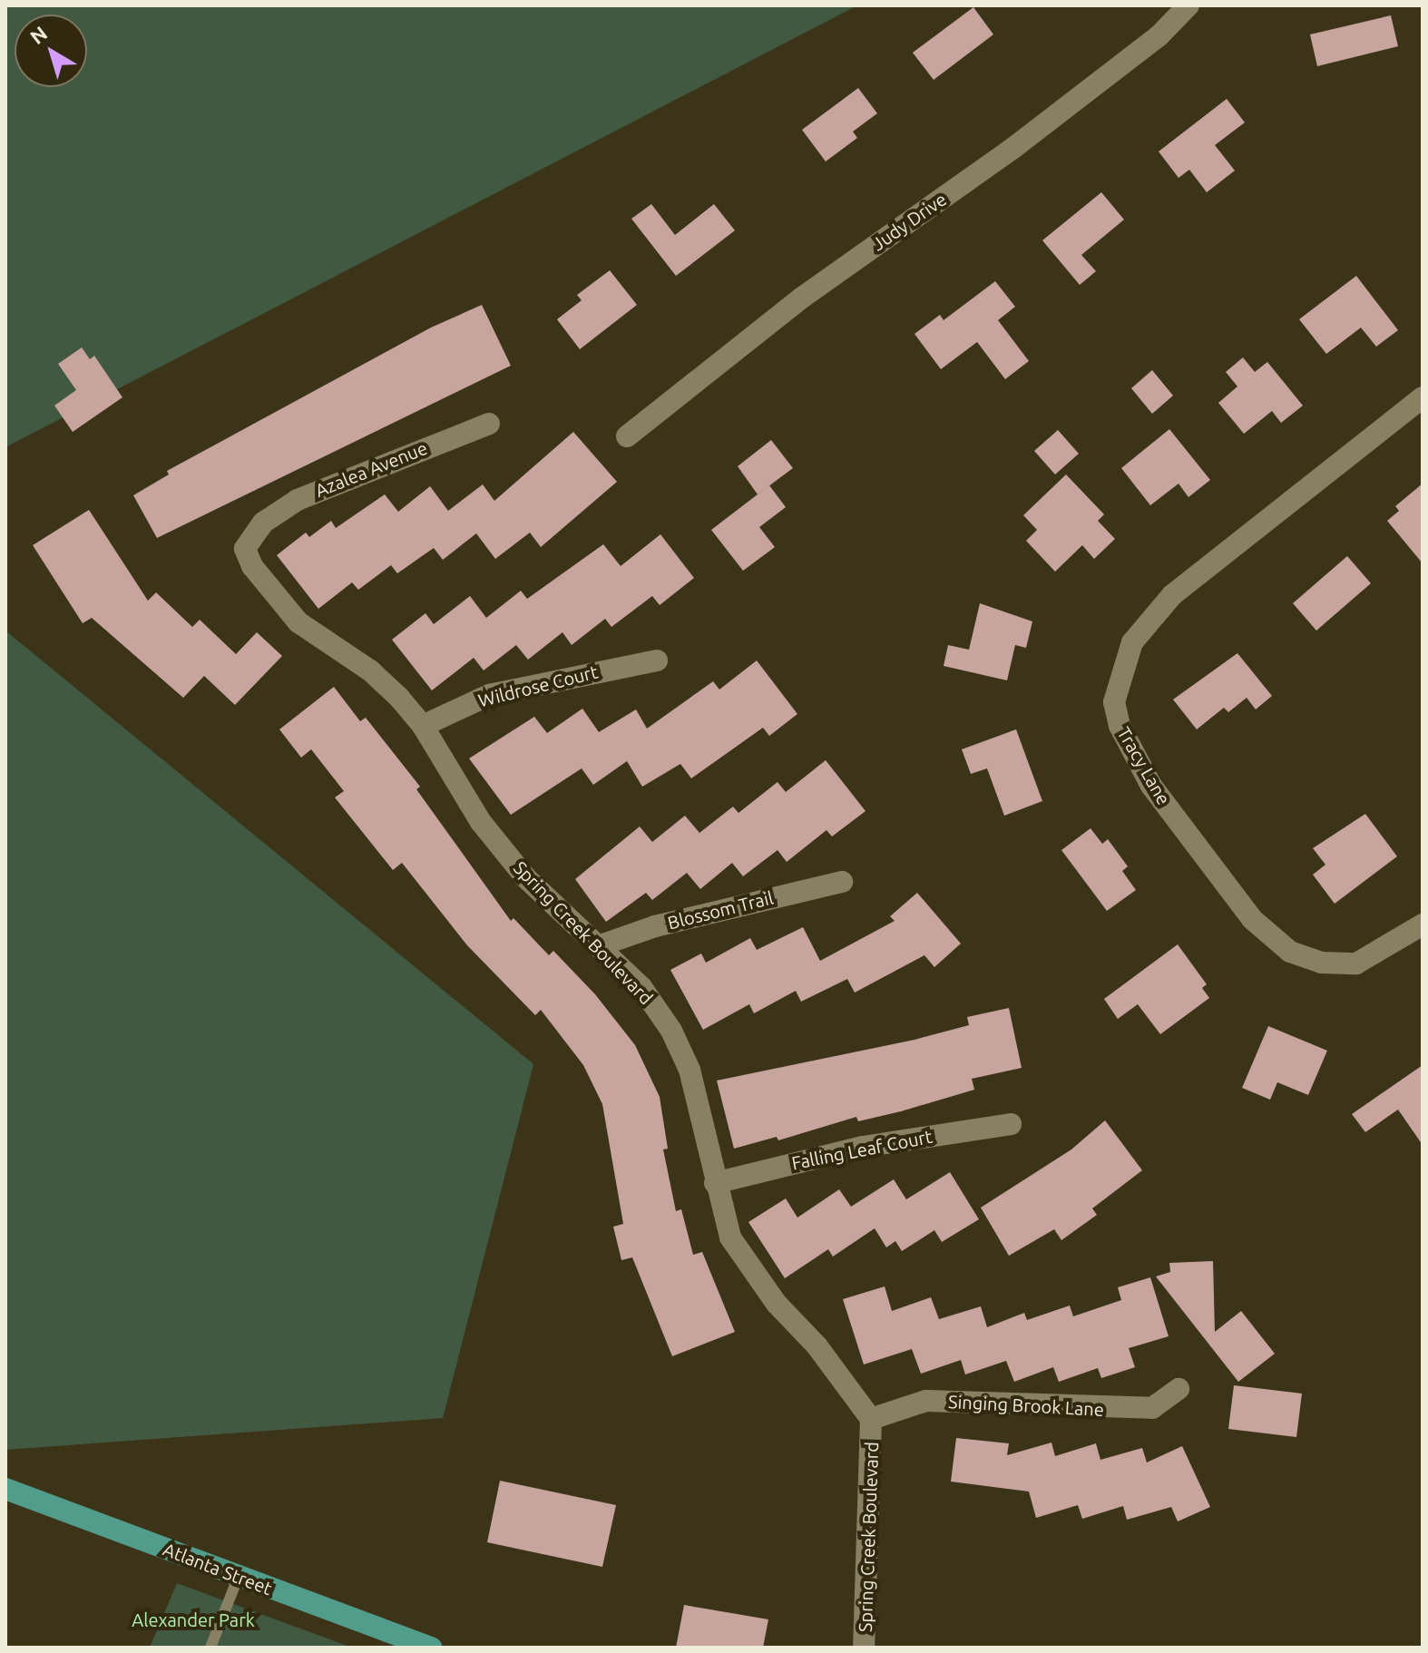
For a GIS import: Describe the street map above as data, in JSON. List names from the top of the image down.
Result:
{
  "streets": {
    "main road": ["Atlanta Street"],
    "street": [
      "Judy Drive",
      "Azalea Avenue",
      "Wildrose Court",
      "Tracy Lane",
      "Blossom Trail",
      "Spring Creek Boulevard",
      "Falling Leaf Court",
      "Singing Brook Lane"
    ]
  },
  "crossings": [
    ["Azalea Avenue", "Spring Creek Boulevard"],
    ["Wildrose Court", "Spring Creek Boulevard"],
    ["Blossom Trail", "Spring Creek Boulevard"],
    ["Spring Creek Boulevard", "Falling Leaf Court"],
    ["Spring Creek Boulevard", "Singing Brook Lane"]
  ],
  "parks": ["Alexander Park"],
  "north": "top left"
}
